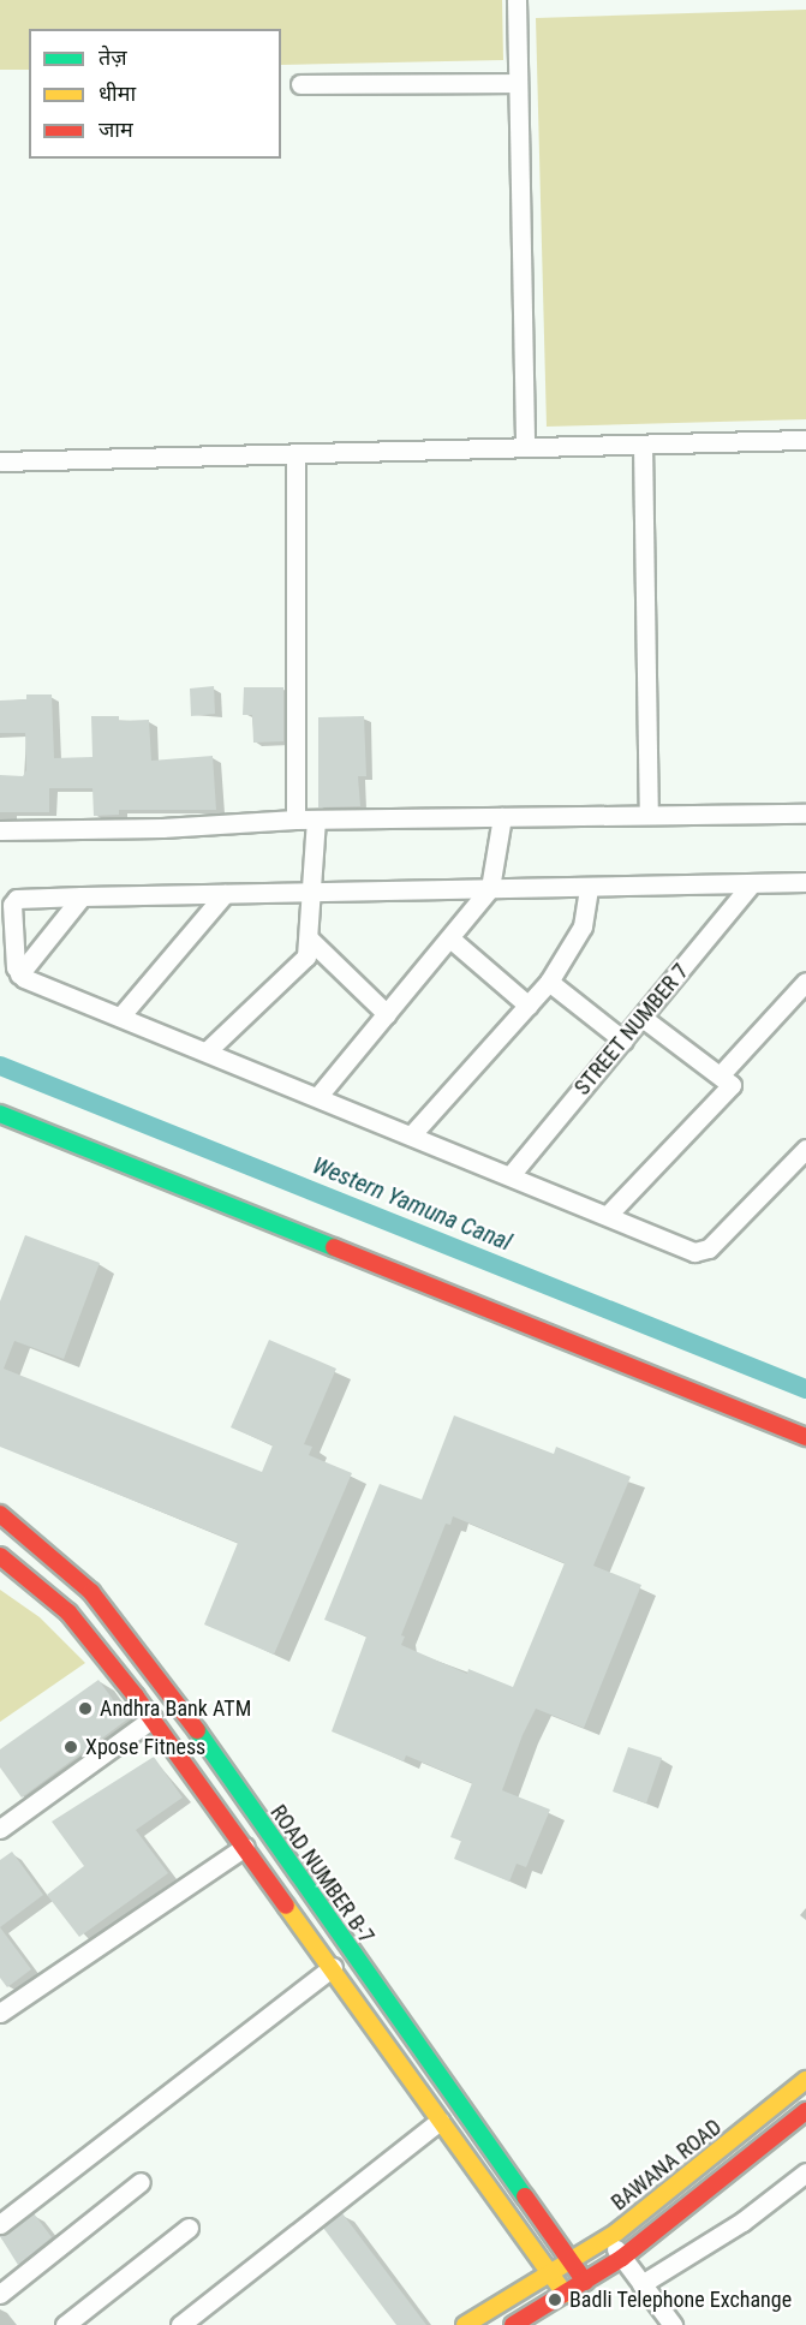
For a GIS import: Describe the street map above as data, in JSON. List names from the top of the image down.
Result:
{
  "streets": {
    "street": ["STREET NUMBER 7", "ROAD NUMBER B-7", "BAWANA ROAD"]
  },
  "crossings": [
    ["ROAD NUMBER B-7", "BAWANA ROAD"]
  ],
  "water": ["Western Yamuna Canal"],
  "places": ["Andhra Bank ATM", "Xpose Fitness", "Badli Telephone Exchange"],
  "legend": ["तेज़", "धीमा", "जाम"]
}
